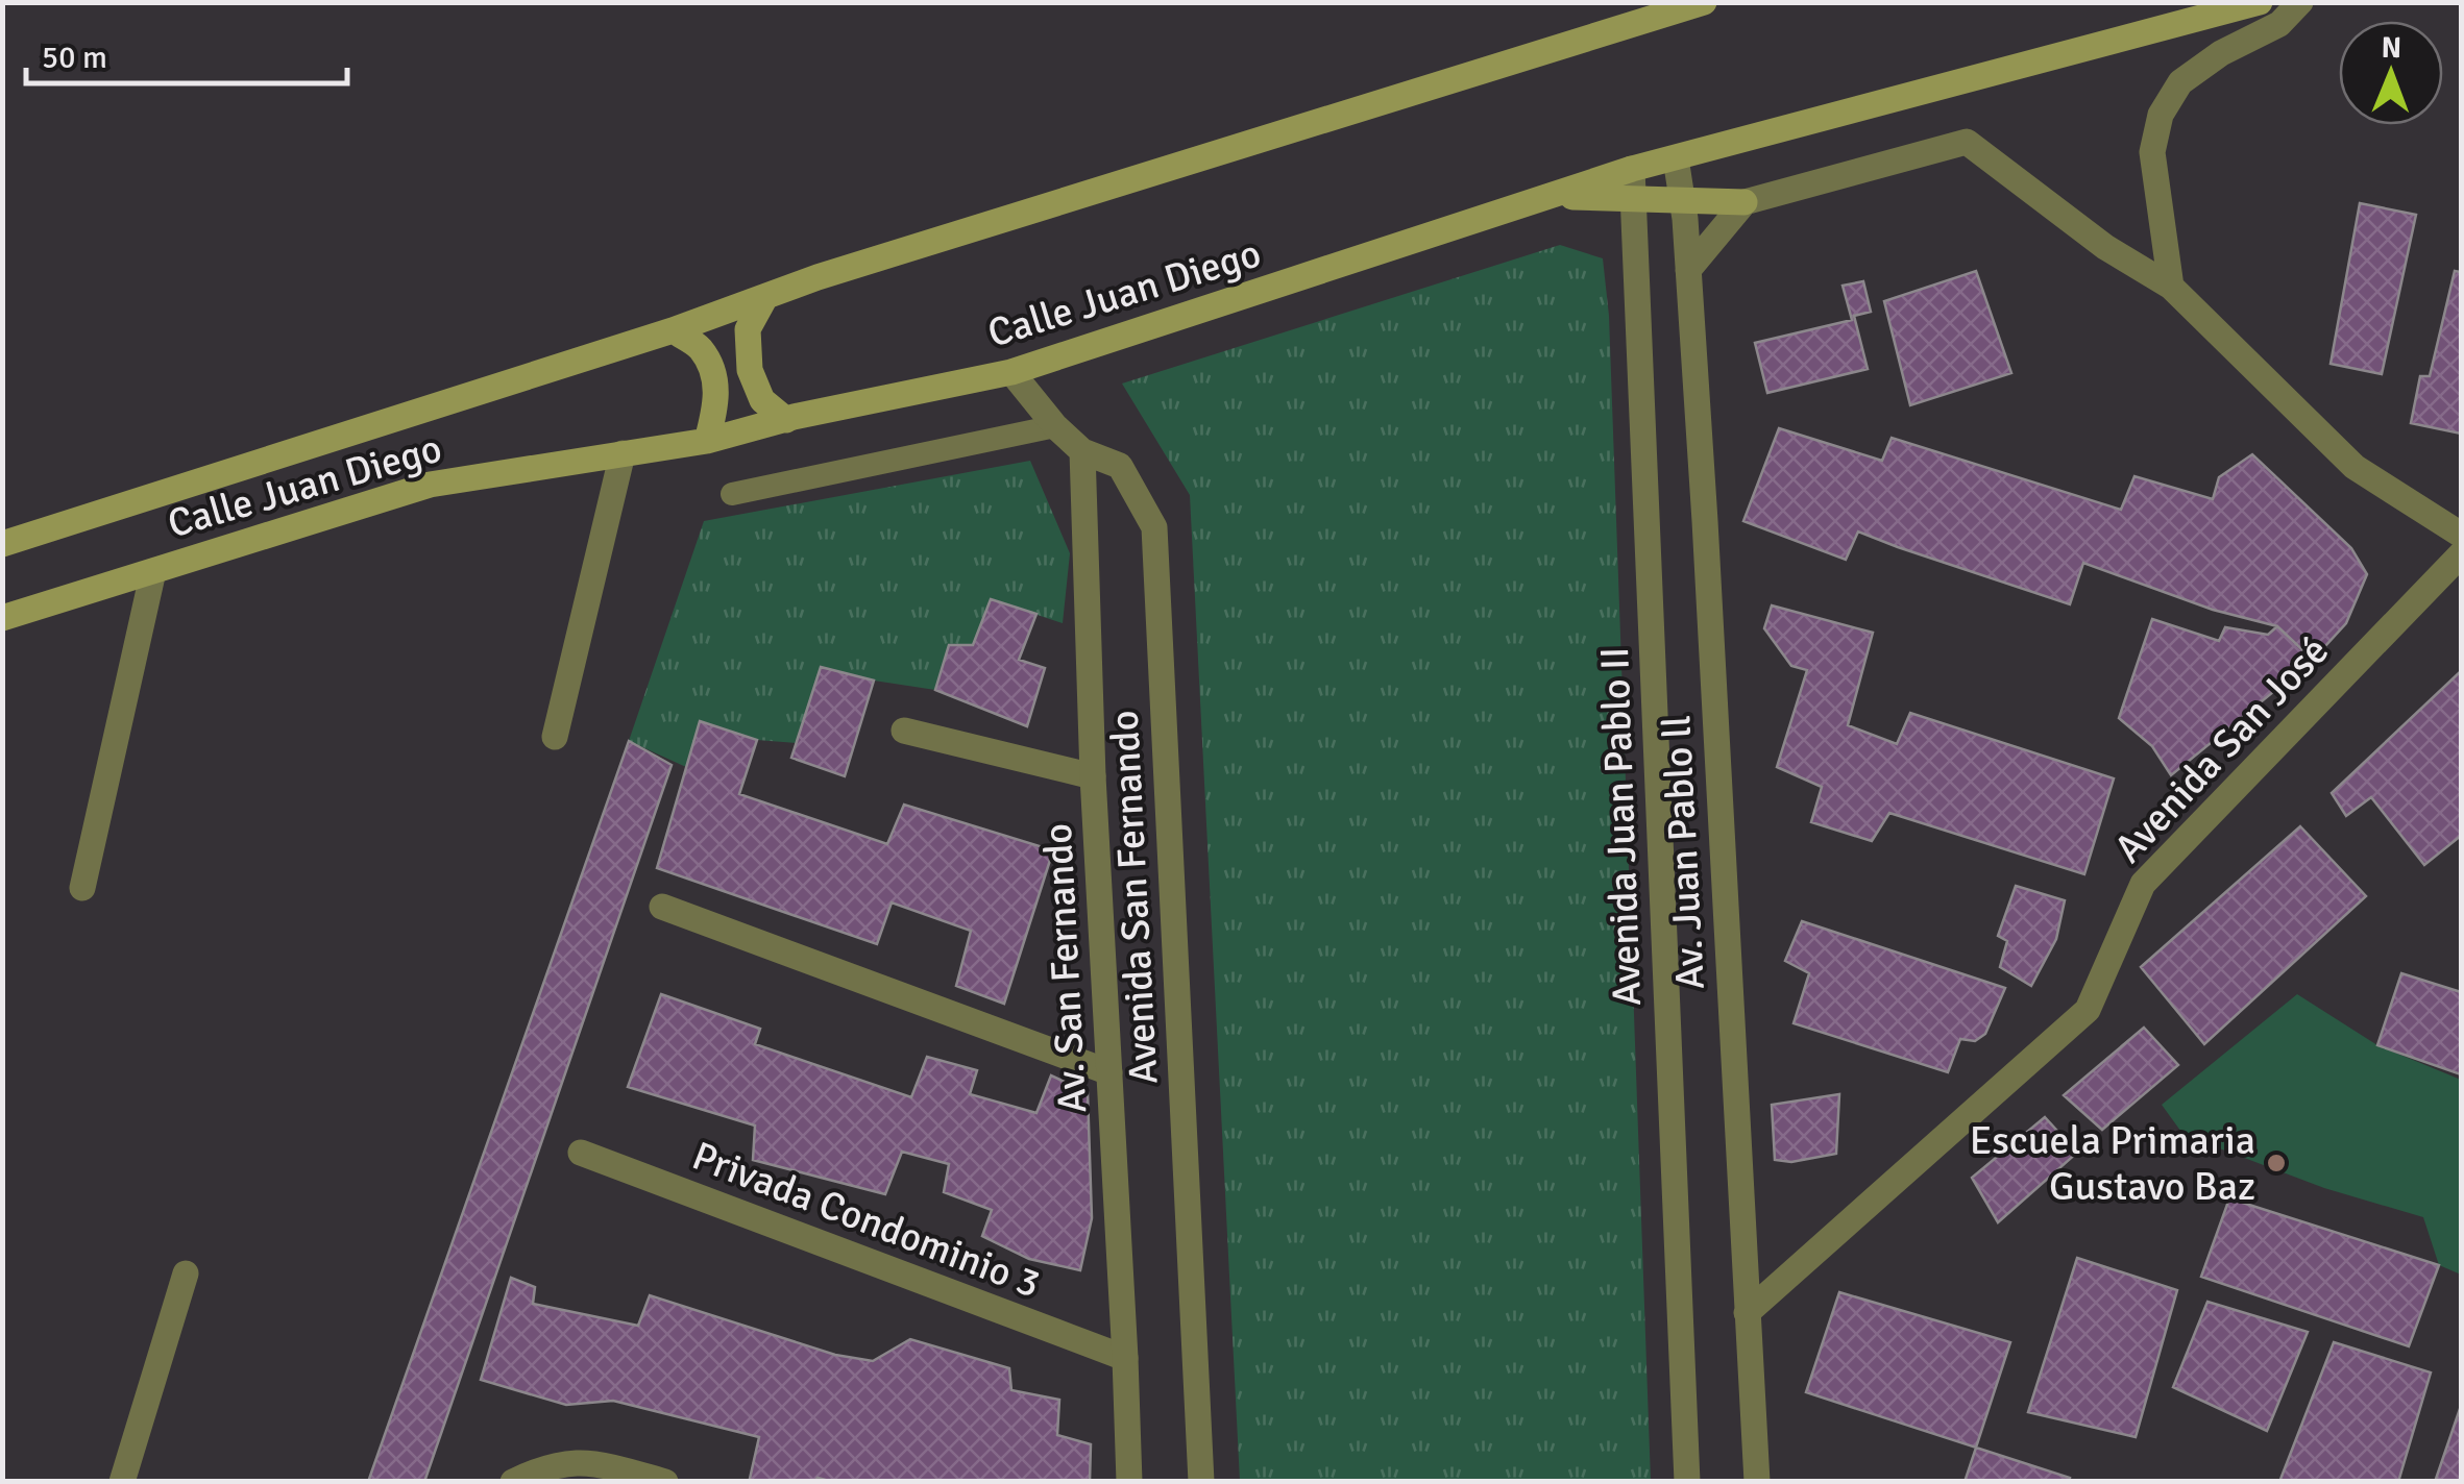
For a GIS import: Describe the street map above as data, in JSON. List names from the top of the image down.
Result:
{
  "streets": {
    "main road": ["Calle Juan Diego"],
    "street": [
      "Avenida San José",
      "Avenida Juan Pablo II",
      "Av. Juan Pablo ll",
      "Avenida San Fernando",
      "Av. San Fernando",
      "Privada Condominio 3"
    ]
  },
  "crossings": [
    ["Calle Juan Diego", "Avenida Juan Pablo II"],
    ["Calle Juan Diego", "Av. Juan Pablo ll"],
    ["Calle Juan Diego", "Avenida San Fernando"],
    ["Avenida San José", "Av. Juan Pablo ll"],
    ["Avenida San Fernando", "Av. San Fernando"],
    ["Av. San Fernando", "Privada Condominio 3"]
  ],
  "places": ["Escuela Primaria Gustavo Baz"],
  "scale_bar": "50 m",
  "north": "top"
}
